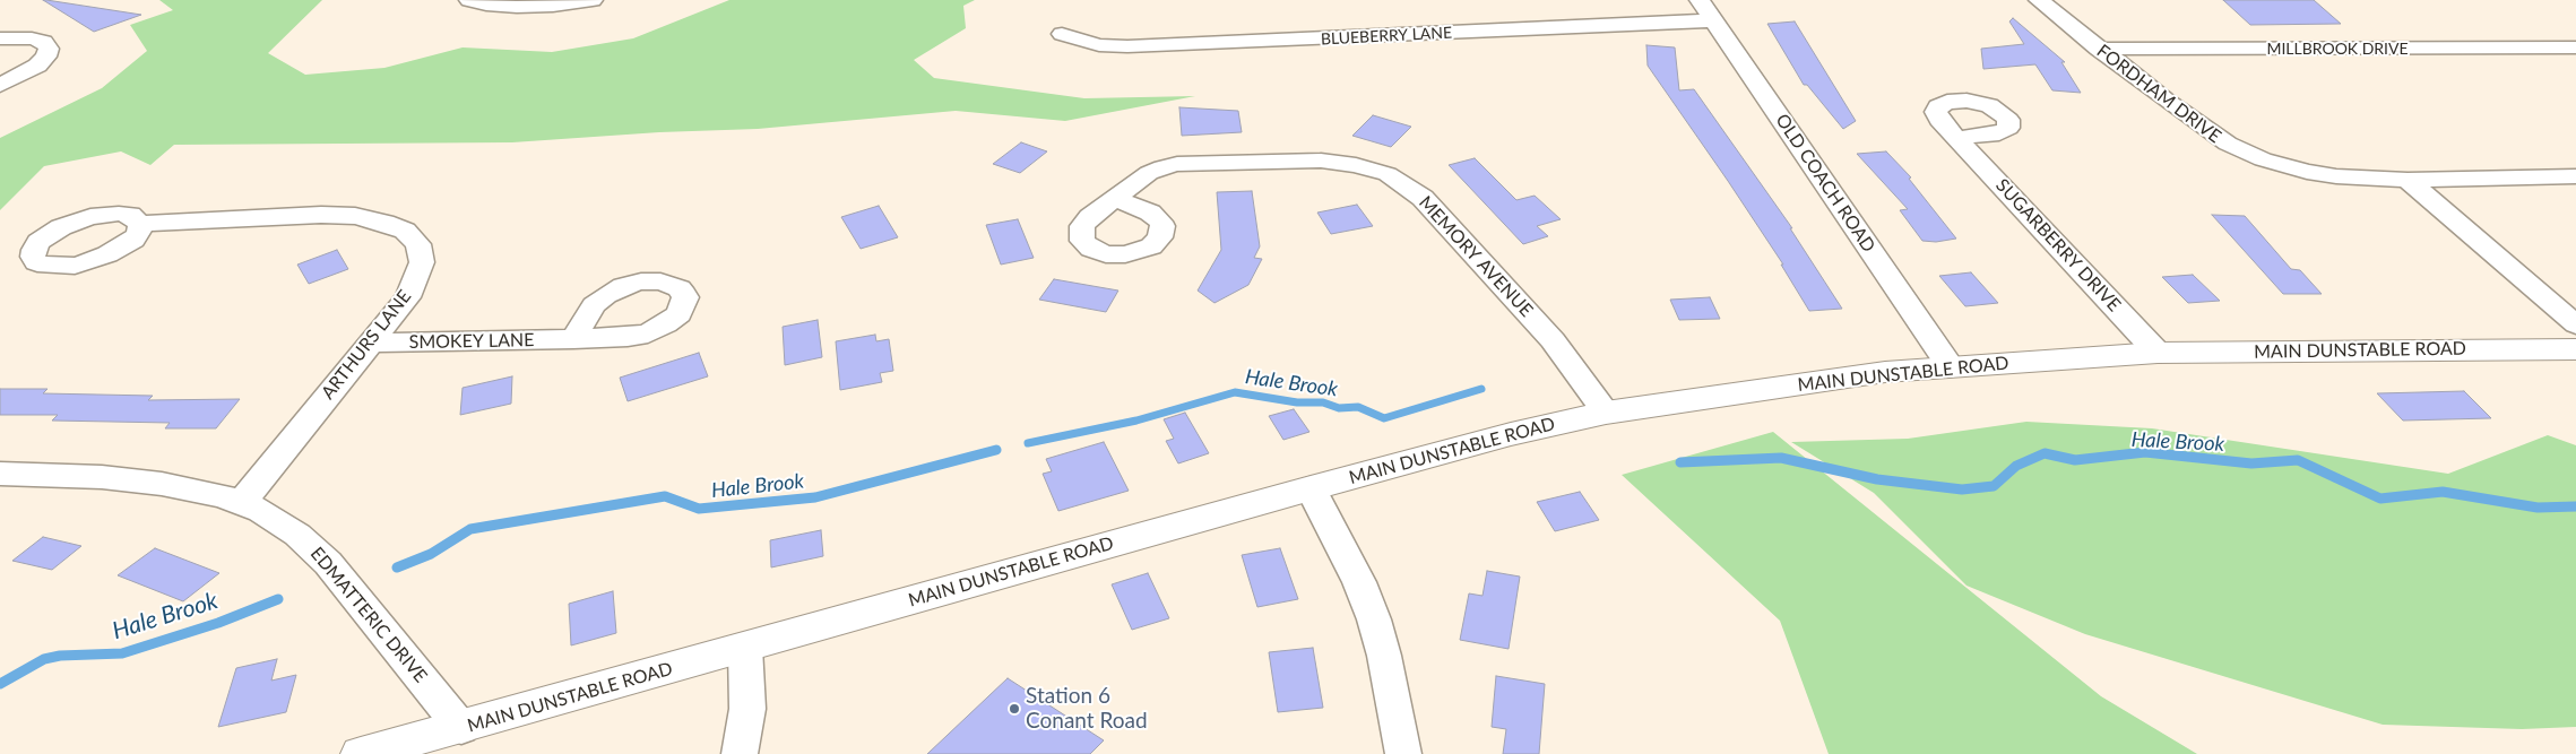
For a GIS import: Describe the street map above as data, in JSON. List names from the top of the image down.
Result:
{
  "streets": {
    "main road": ["MAIN DUNSTABLE ROAD"],
    "street": [
      "BLUEBERRY LANE",
      "MILLBROOK DRIVE",
      "FORDHAM DRIVE",
      "OLD COACH ROAD",
      "SUGARBERRY DRIVE",
      "MEMORY AVENUE",
      "SMOKEY LANE",
      "ARTHURS LANE",
      "EDMATTERIC DRIVE"
    ]
  },
  "crossings": [
    ["BLUEBERRY LANE", "OLD COACH ROAD"],
    ["MILLBROOK DRIVE", "FORDHAM DRIVE"],
    ["OLD COACH ROAD", "MAIN DUNSTABLE ROAD"],
    ["SUGARBERRY DRIVE", "MAIN DUNSTABLE ROAD"],
    ["MEMORY AVENUE", "MAIN DUNSTABLE ROAD"],
    ["SMOKEY LANE", "ARTHURS LANE"],
    ["ARTHURS LANE", "EDMATTERIC DRIVE"],
    ["MAIN DUNSTABLE ROAD", "EDMATTERIC DRIVE"]
  ],
  "water": ["Hale Brook"],
  "places": ["Station 6 Conant Road"]
}
